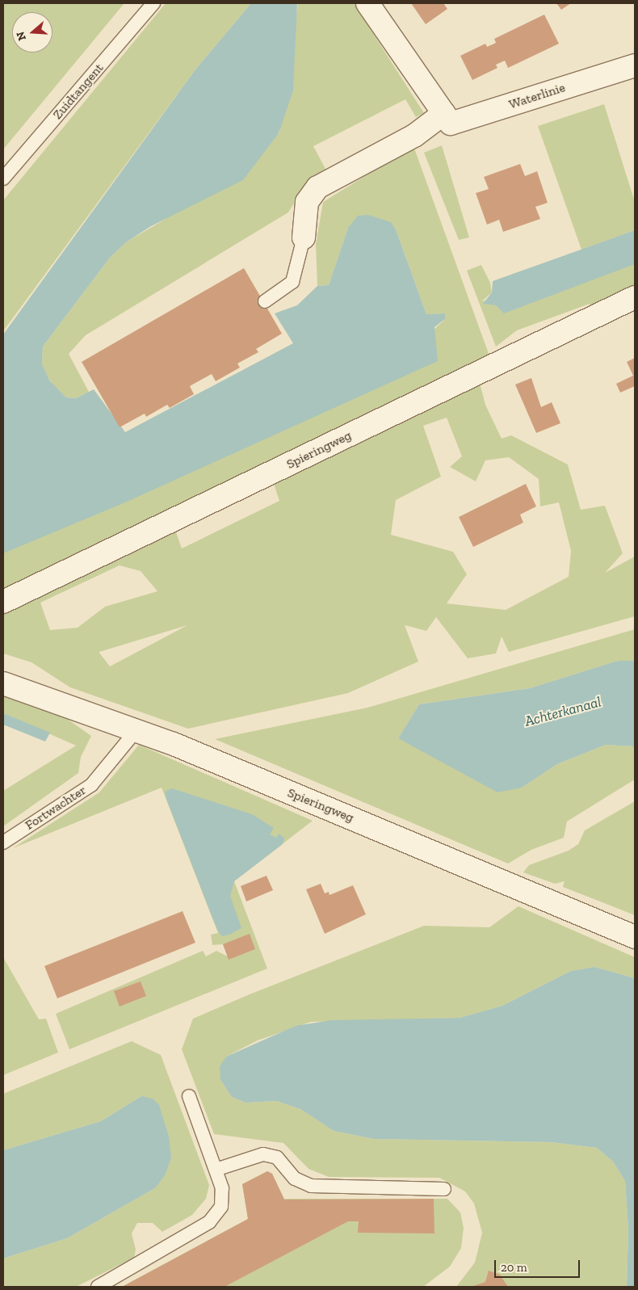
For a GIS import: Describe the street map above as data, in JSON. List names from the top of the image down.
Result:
{
  "streets": {
    "street": ["Waterlinie", "Spieringweg"],
    "lane": ["Zuidtangent", "Fortwachter"]
  },
  "crossings": [
    ["Spieringweg", "Fortwachter"]
  ],
  "water": ["Achterkanaal"],
  "scale_bar": "20 m",
  "north": "left"
}
